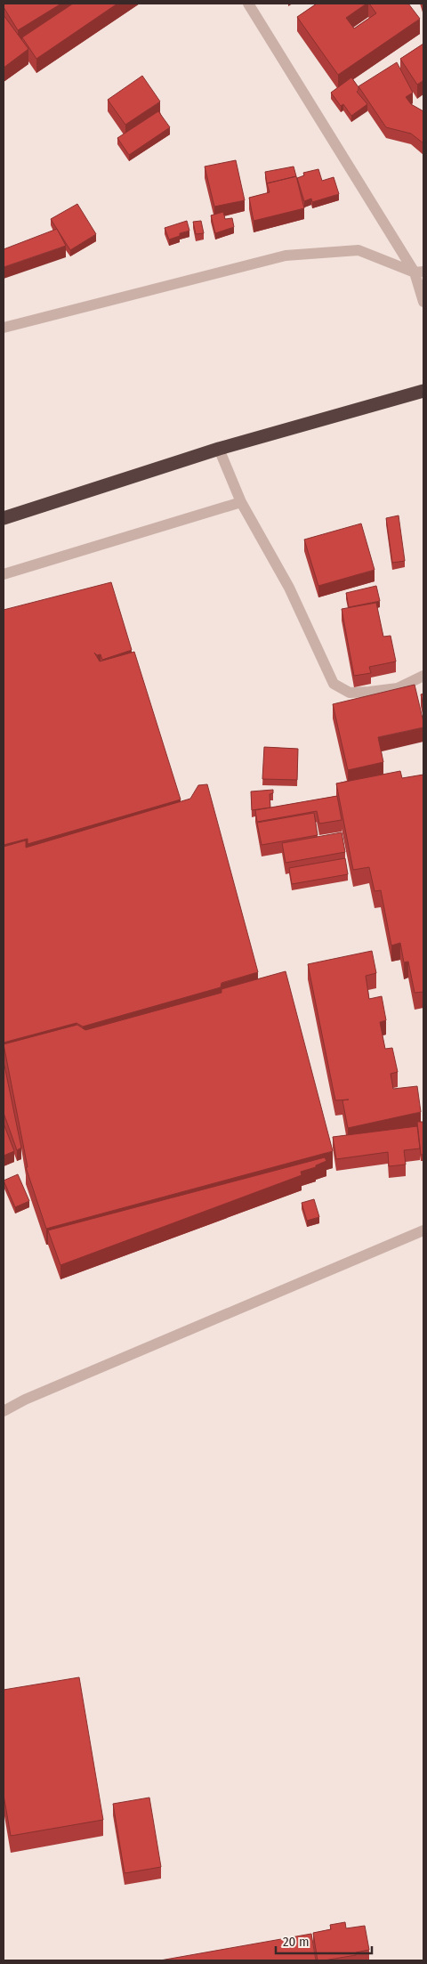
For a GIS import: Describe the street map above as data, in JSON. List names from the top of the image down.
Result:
{
  "scale_bar": "20 m"
}
